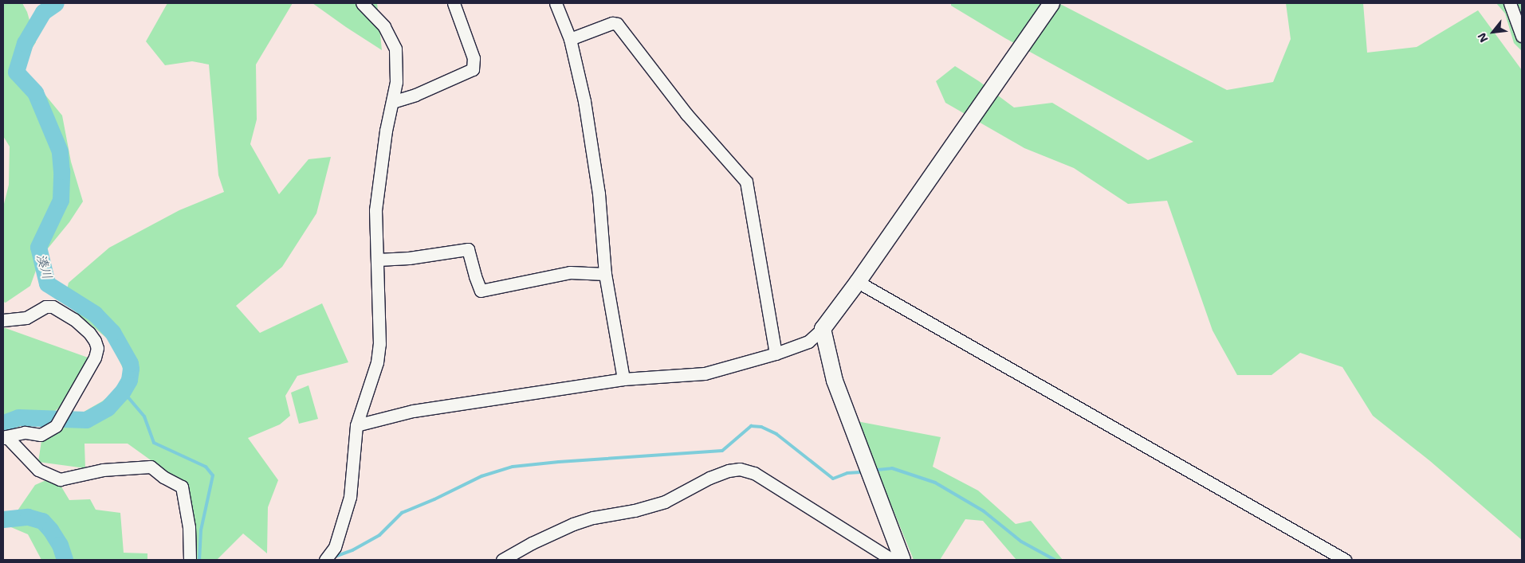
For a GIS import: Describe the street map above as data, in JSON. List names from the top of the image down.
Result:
{
  "water": ["湊川"],
  "north": "bottom left"
}
